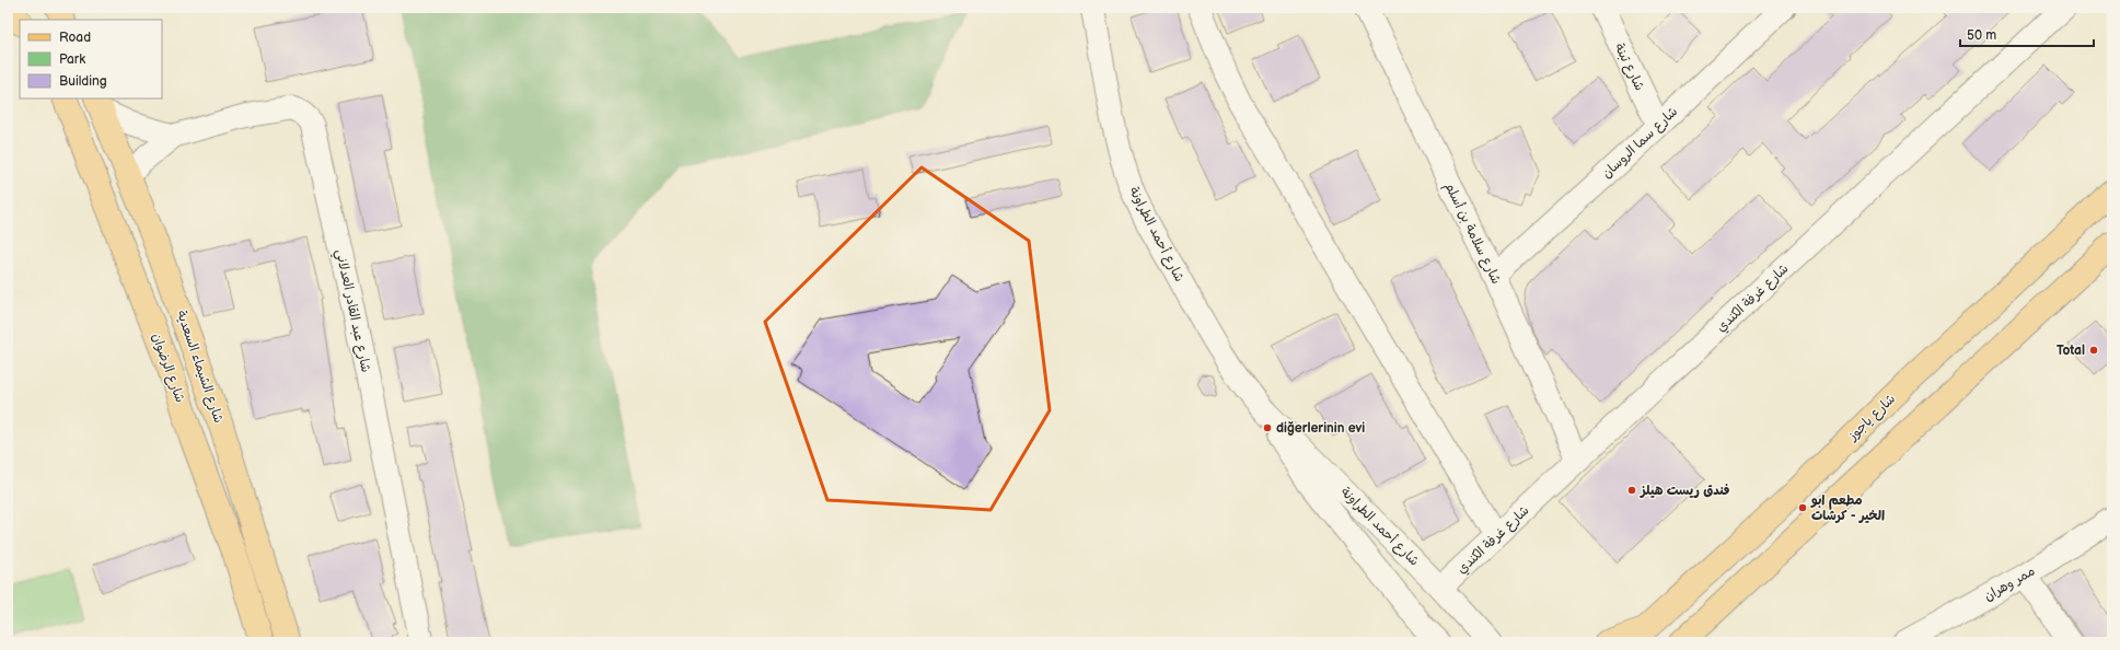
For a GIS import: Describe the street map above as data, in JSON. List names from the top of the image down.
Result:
{
  "streets": {
    "main road": ["شارع الشيماء السعدية", "شارع الرضوان", "شارع ياجوز"],
    "street": [
      "شارع تبنة",
      "شارع سما الروسان",
      "شارع سلامة بن أسلم",
      "شارع أحمد الطراونة",
      "شارع غرفة الكندي",
      "شارع عبد القادر العدلاني",
      "ممر وهران"
    ]
  },
  "crossings": [
    ["شارع تبنة", "شارع سما الروسان"],
    ["شارع سما الروسان", "شارع سلامة بن أسلم"],
    ["شارع سلامة بن أسلم", "شارع غرفة الكندي"],
    ["شارع أحمد الطراونة", "شارع غرفة الكندي"],
    ["شارع عبد القادر العدلاني", "شارع الشيماء السعدية"]
  ],
  "places": [
    "Total",
    "diğerlerinin evi",
    "فندق ريست هيلز",
    "مطعم ابو الخير - كرشات"
  ],
  "legend": ["Road", "Park", "Building"],
  "scale_bar": "50 m"
}
